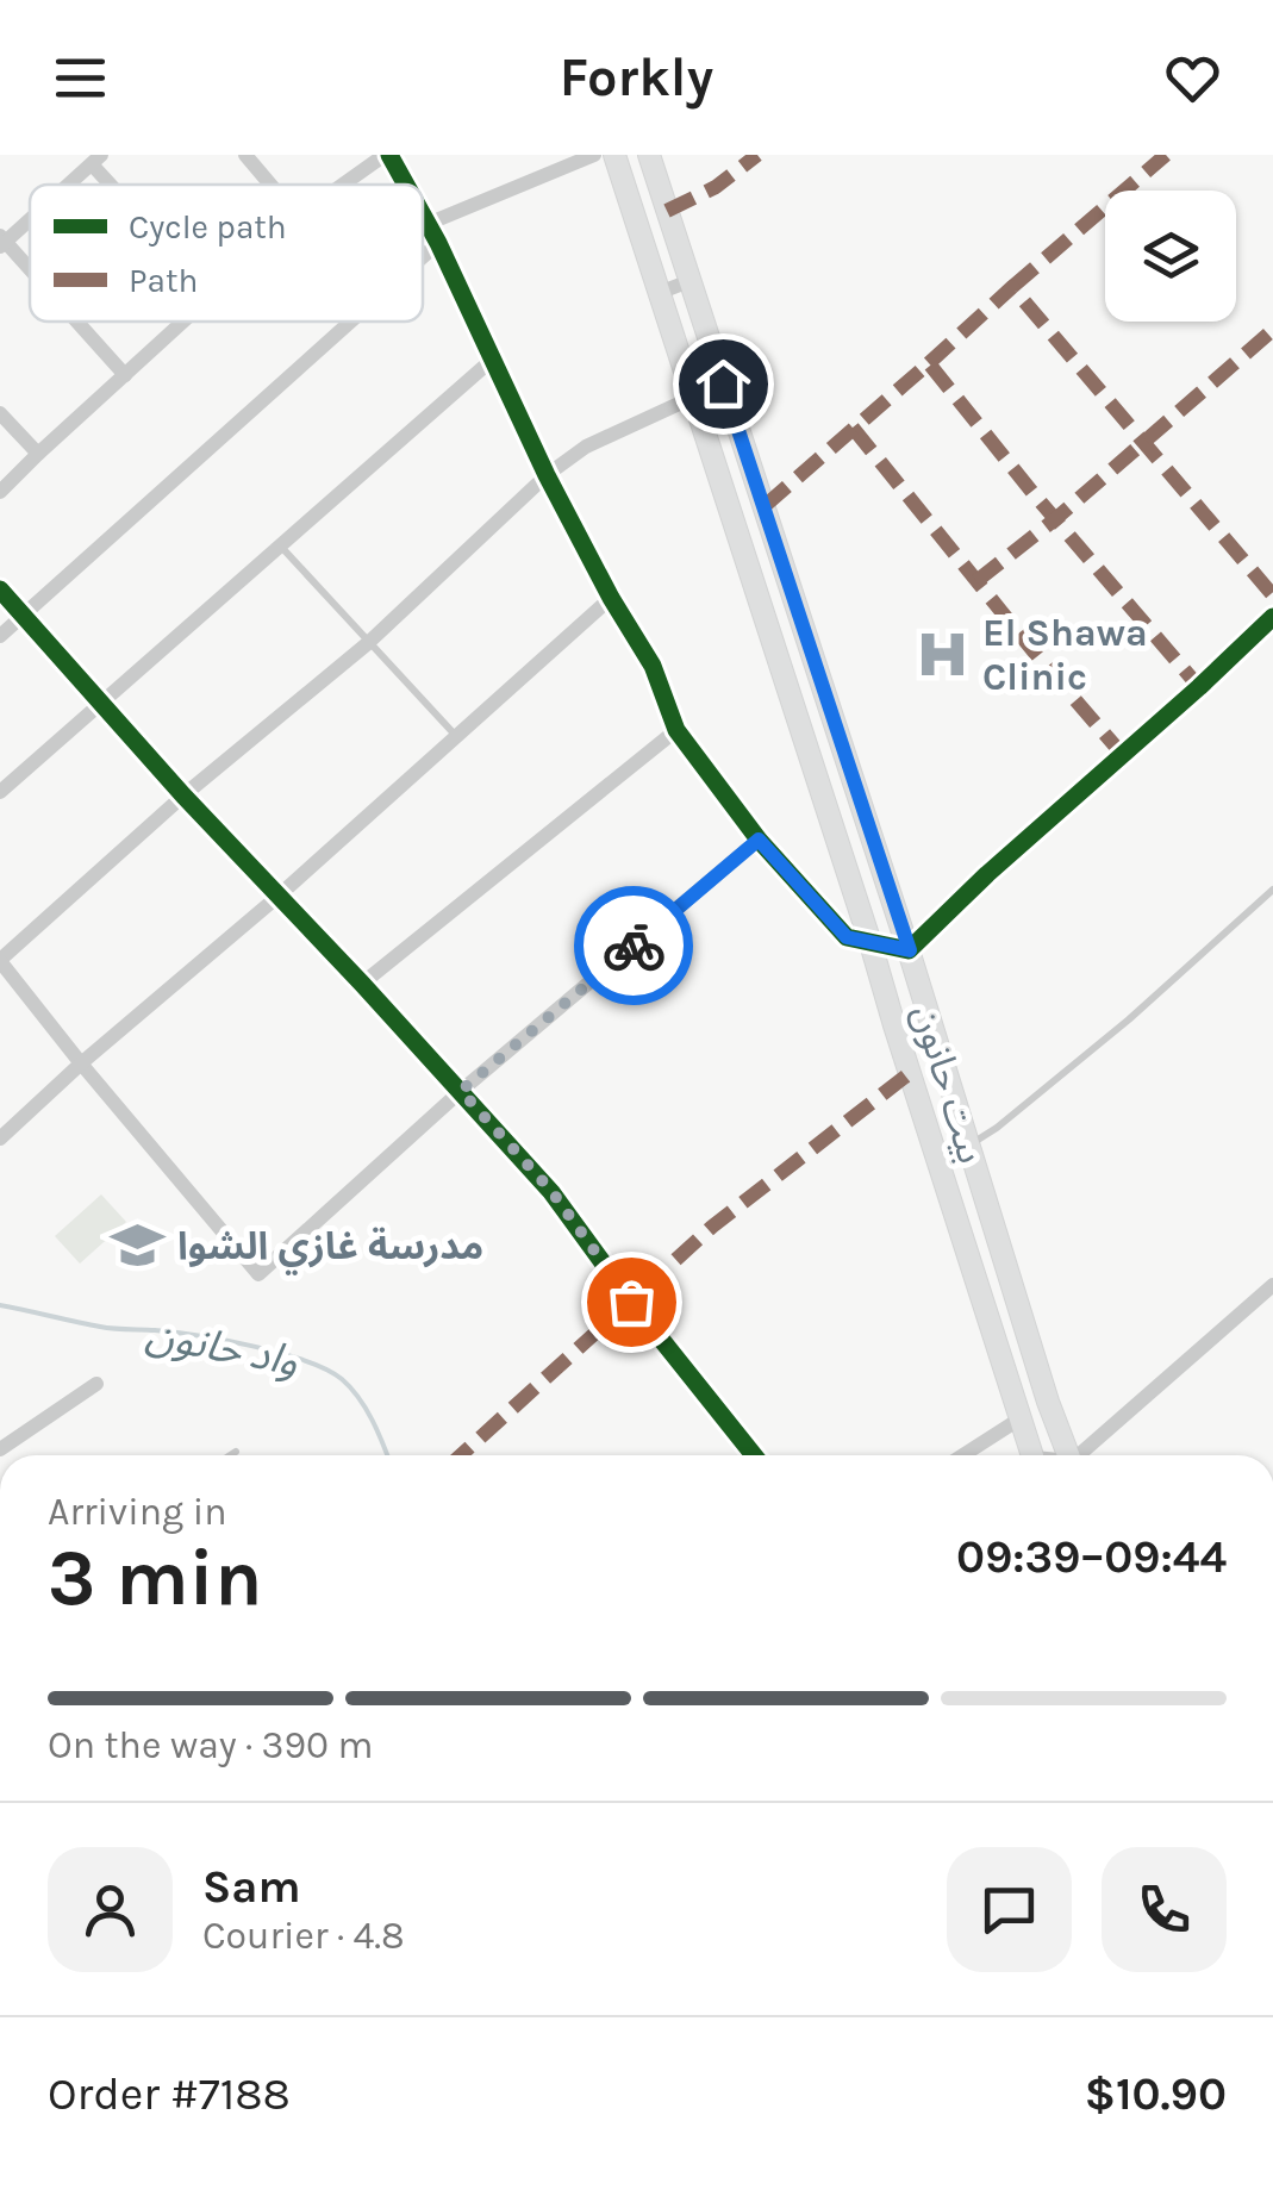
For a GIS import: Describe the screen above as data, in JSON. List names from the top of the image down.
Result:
{
  "streets": {
    "main road": ["بيت حانون"]
  },
  "water": ["واد حانون"],
  "places": {
    "hospital": ["El Shawa Clinic"],
    "school or university": ["مدرسة غازي الشوا"]
  },
  "legend": ["Cycle path", "Path"],
  "page": {
    "header": "Forkly",
    "heading": ["3 min", "Arriving in", "09:39–09:44"],
    "panel": [
      "Sam",
      "Courier · 4.8",
      "Order #7188",
      "$10.90"
    ],
    "bar": "On the way · 390 m"
  }
}
